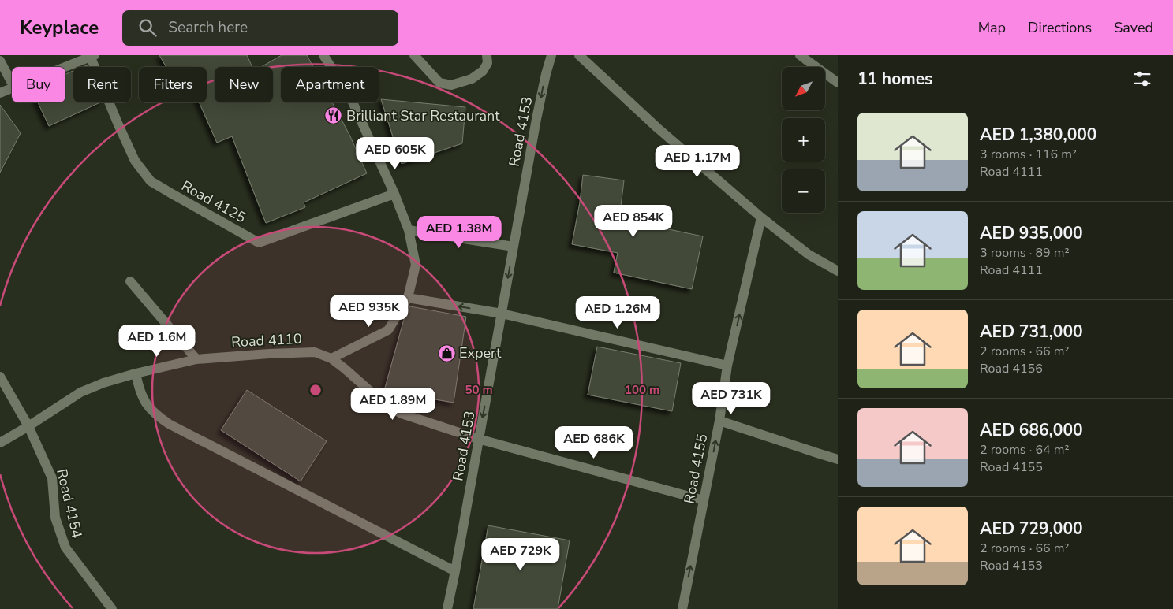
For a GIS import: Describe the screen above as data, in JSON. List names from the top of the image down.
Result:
{
  "streets": {
    "street": [
      "Road 4153",
      "Road 4125",
      "Road 4110",
      "Road 4155",
      "Road 4154"
    ]
  },
  "crossings": [
    ["Road 4153", "Road 4110"],
    ["Road 4110", "Road 4155"],
    ["Road 4110", "Road 4154"]
  ],
  "one_way": ["Road 4153", "Road 4155"],
  "places": {
    "restaurant": ["Brilliant Star Restaurant"],
    "shop": ["Expert"]
  },
  "north": "bottom left",
  "page": {
    "header": "Keyplace",
    "search": "Search here",
    "nav": ["Map", "Directions", "Saved"],
    "heading": "11 homes",
    "map_buttons": ["+", "−"],
    "chip": [
      "Buy",
      "Rent",
      "Filters",
      "New",
      "Apartment"
    ],
    "list": [
      {
        "name": "AED 1,380,000",
        "note": "3 rooms · 116 m² · Road 4111"
      },
      {
        "name": "AED 935,000",
        "note": "3 rooms · 89 m² · Road 4111"
      },
      {
        "name": "AED 731,000",
        "note": "2 rooms · 66 m² · Road 4156"
      },
      {
        "name": "AED 686,000",
        "note": "2 rooms · 64 m² · Road 4155"
      },
      {
        "name": "AED 729,000",
        "note": "2 rooms · 66 m² · Road 4153"
      }
    ],
    "price": [
      "AED 605K",
      "AED 1.17M",
      "AED 854K",
      "AED 1.38M",
      "AED 935K",
      "AED 1.26M",
      "AED 1.6M",
      "AED 731K",
      "AED 1.89M",
      "AED 686K",
      "AED 729K"
    ]
  },
  "rings": ["50 m", "100 m"]
}
